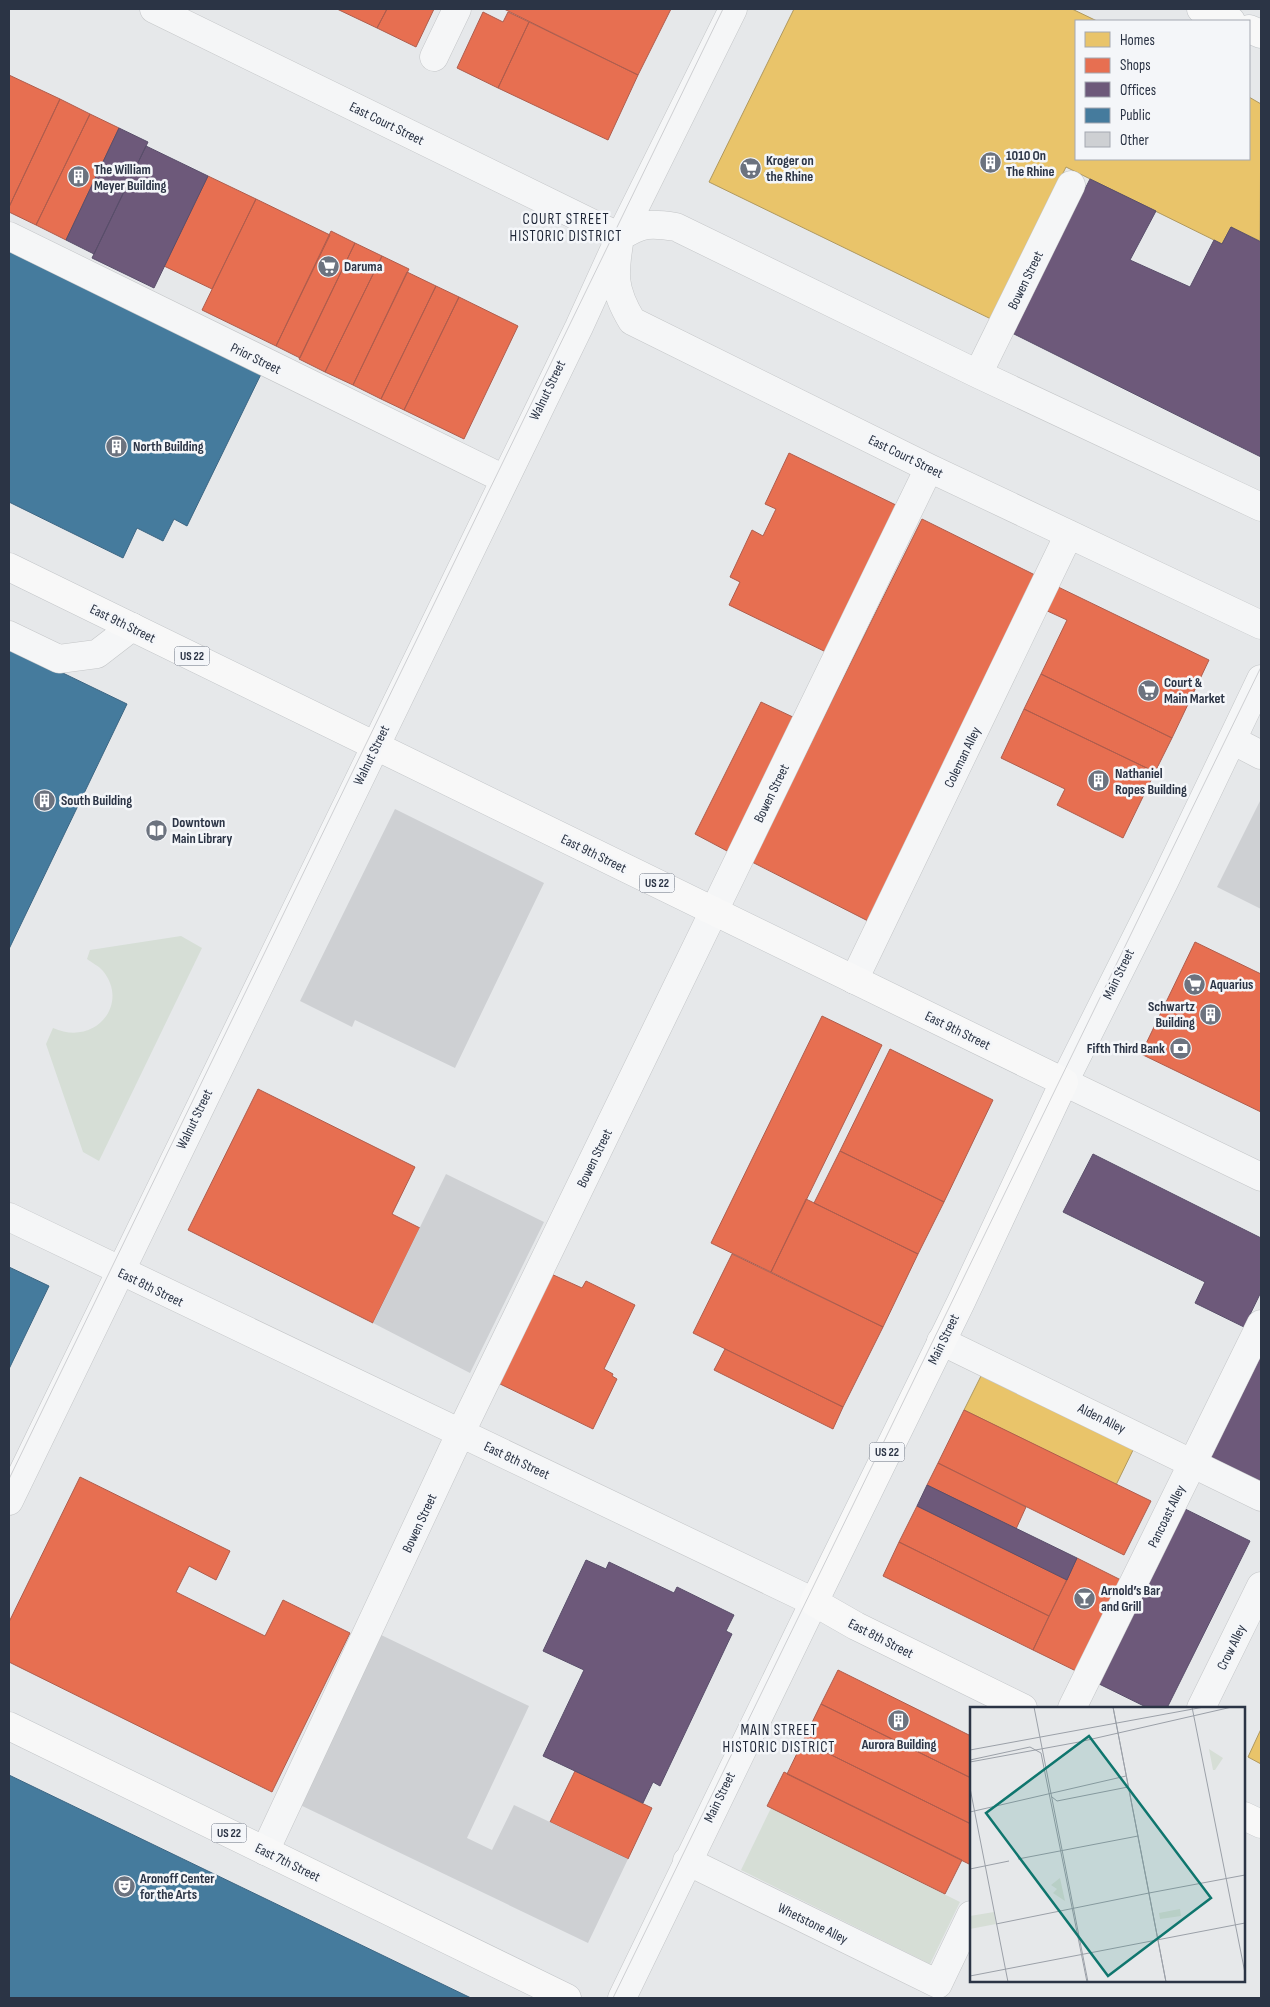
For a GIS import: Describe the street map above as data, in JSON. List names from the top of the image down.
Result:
{
  "streets": {
    "main road": [
      "East 9th Street",
      "US 22",
      "Main Street",
      "East 8th Street",
      "East 7th Street"
    ],
    "street": [
      "East Court Street",
      "Bowen Street",
      "Prior Street",
      "Walnut Street",
      "Coleman Alley",
      "Alden Alley",
      "Pancoast Alley",
      "Crow Alley",
      "Whetstone Alley"
    ]
  },
  "crossings": [
    ["East Court Street", "Bowen Street"],
    ["East Court Street", "Walnut Street"],
    ["East Court Street", "Coleman Alley"],
    ["Bowen Street", "East 9th Street"],
    ["Bowen Street", "East 8th Street"],
    ["Bowen Street", "East 7th Street"],
    ["Prior Street", "Walnut Street"],
    ["Walnut Street", "East 9th Street"],
    ["Walnut Street", "East 8th Street"],
    ["East 9th Street", "Coleman Alley"],
    ["East 9th Street", "Main Street"],
    ["Main Street", "East 8th Street"],
    ["Main Street", "Alden Alley"],
    ["Main Street", "Whetstone Alley"],
    ["Alden Alley", "Pancoast Alley"]
  ],
  "districts": ["COURT STREET HISTORIC DISTRICT", "MAIN STREET HISTORIC DISTRICT"],
  "places": {
    "building": [
      "1010 On The Rhine",
      "The William Meyer Building",
      "North Building",
      "Nathaniel Ropes Building",
      "South Building",
      "Schwartz Building",
      "Aurora Building"
    ],
    "supermarket": [
      "Kroger on the Rhine",
      "Daruma",
      "Court & Main Market",
      "Aquarius"
    ],
    "library": ["Downtown Main Library"],
    "bank": ["Fifth Third Bank"],
    "bar": ["Arnold’s Bar and Grill"],
    "theatre": ["Aronoff Center for the Arts"]
  },
  "legend": [
    "Homes",
    "Shops",
    "Offices",
    "Public",
    "Other"
  ]
}
